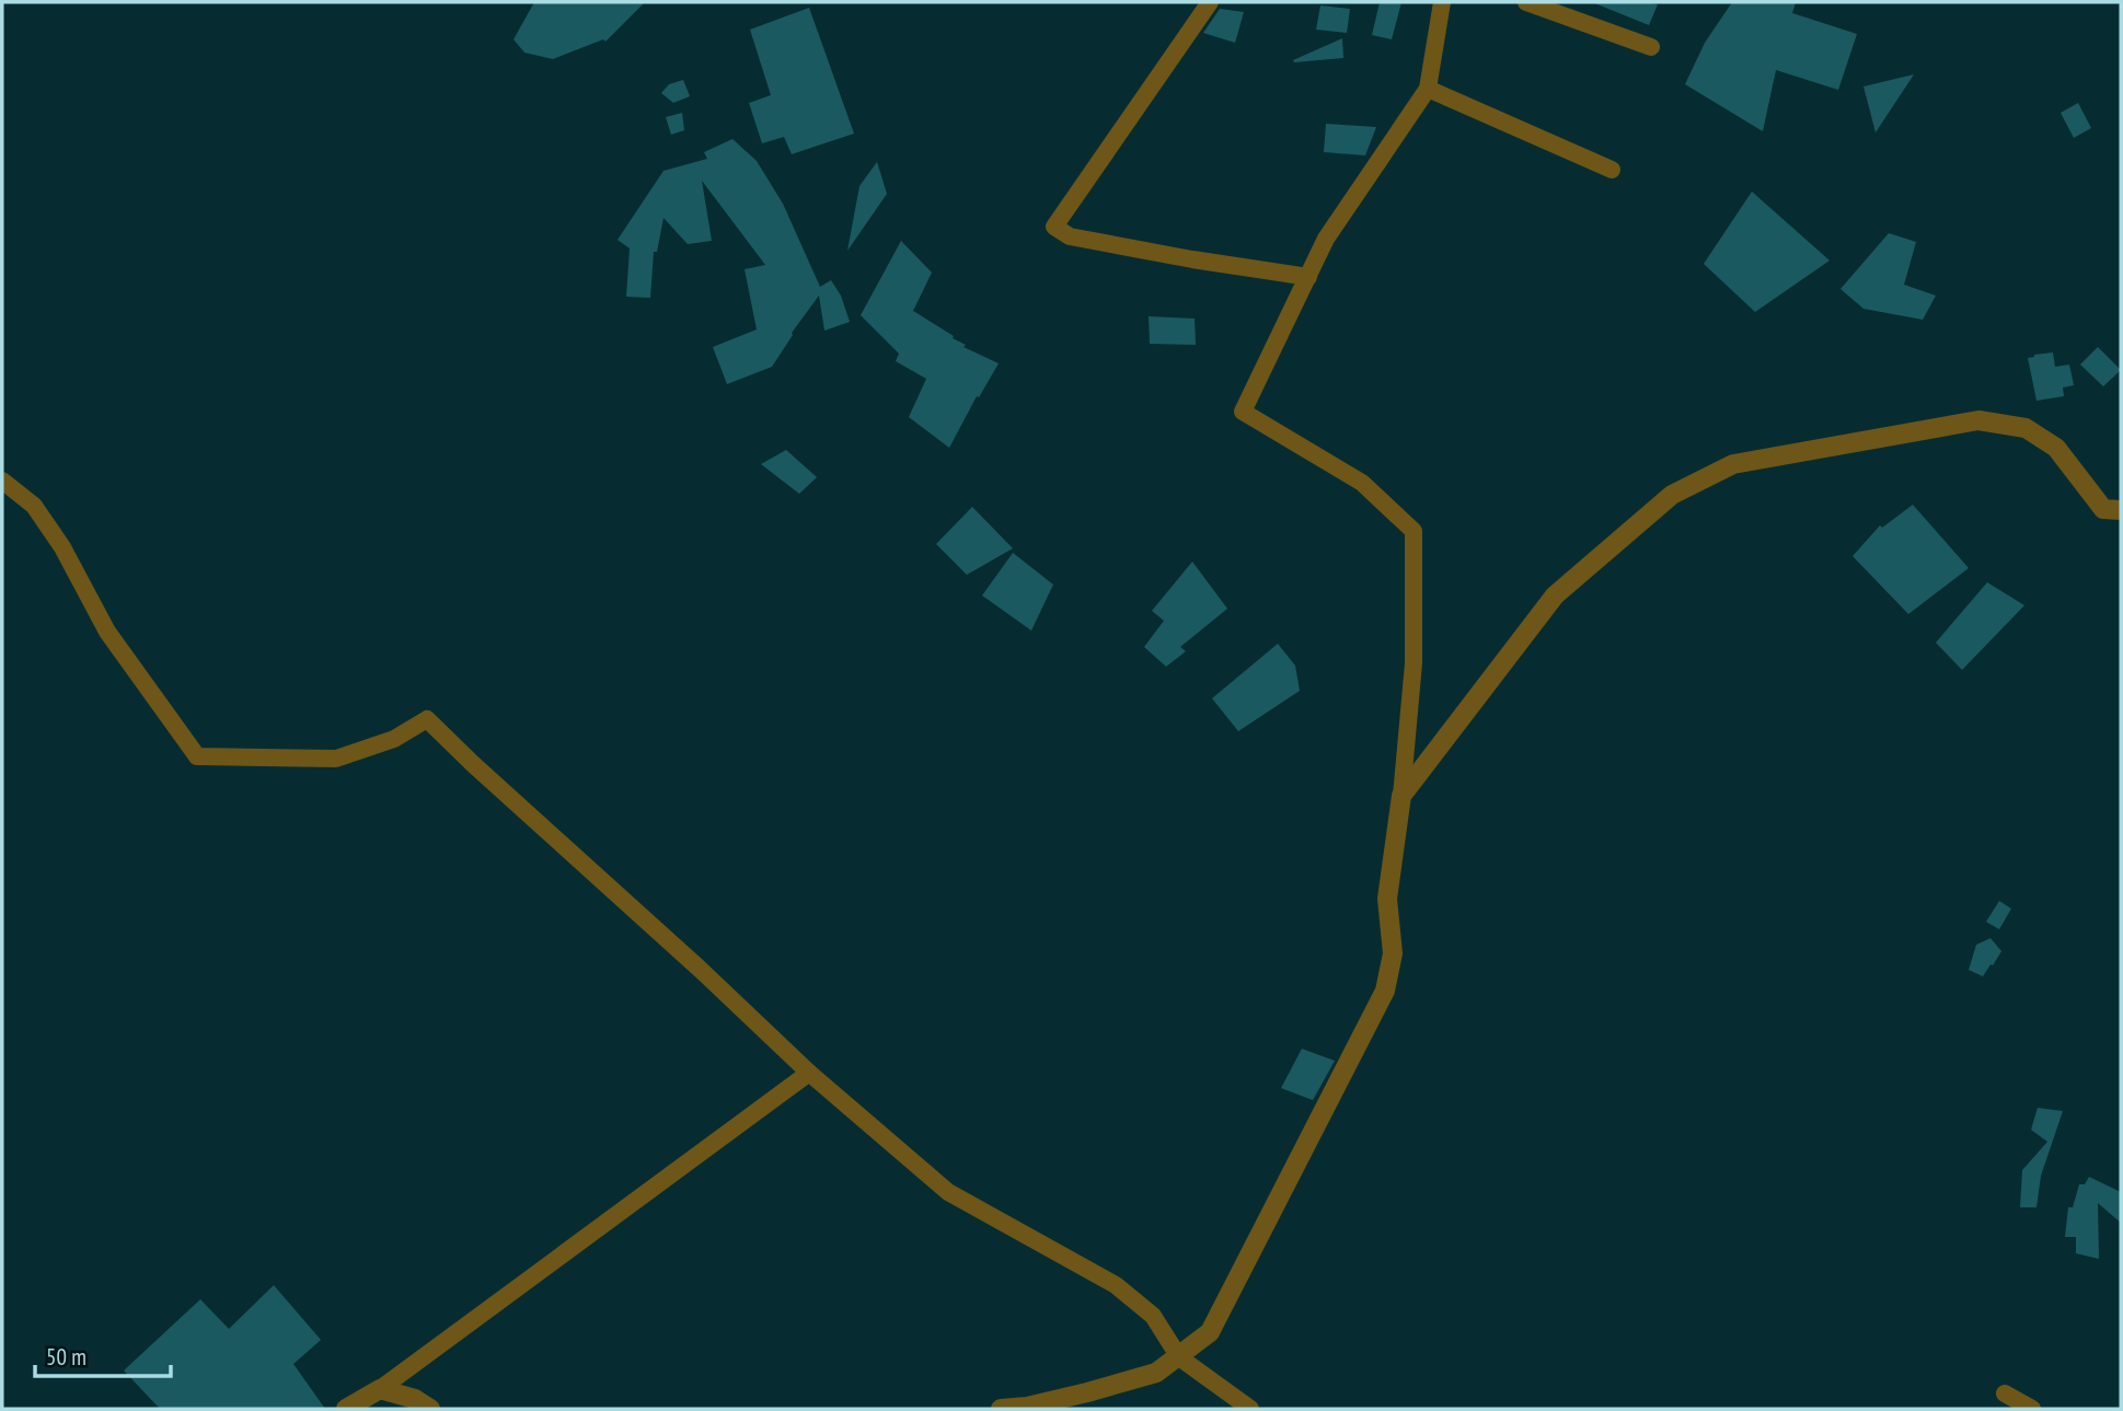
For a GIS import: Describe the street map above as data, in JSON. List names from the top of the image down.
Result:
{
  "scale_bar": "50 m"
}
